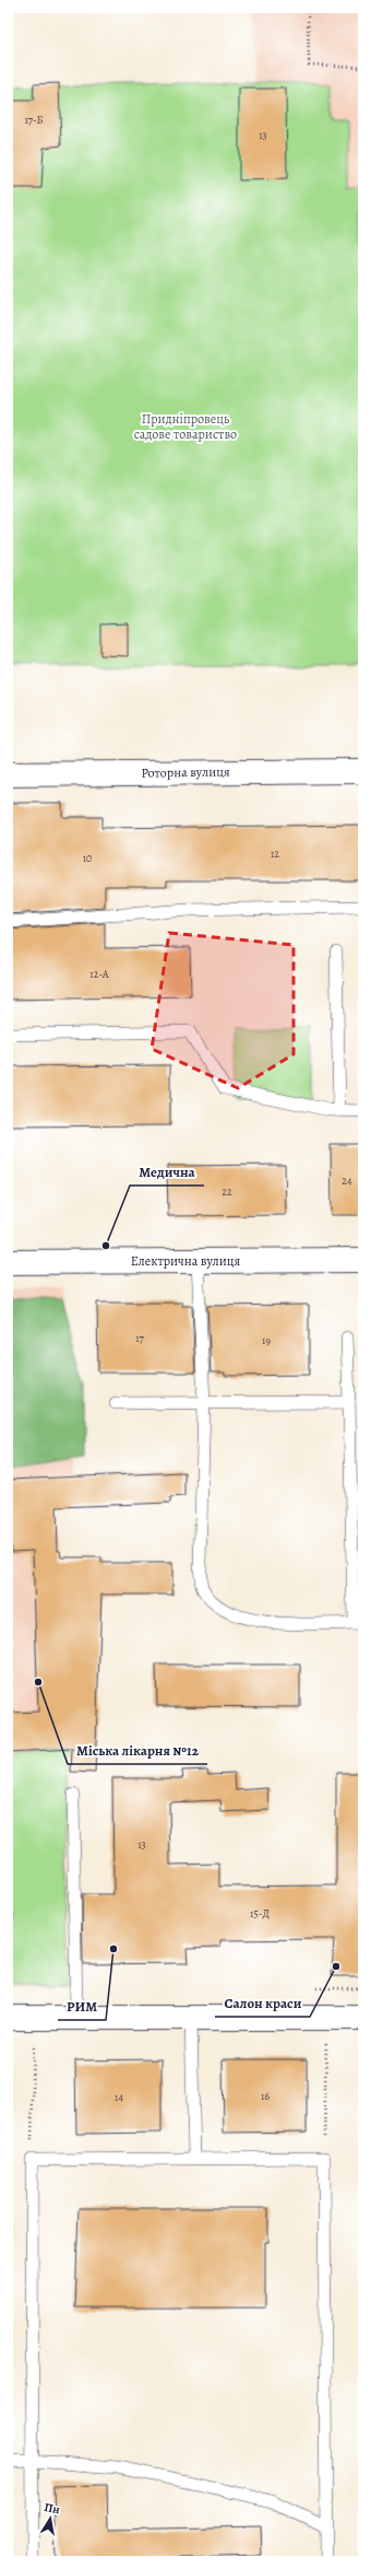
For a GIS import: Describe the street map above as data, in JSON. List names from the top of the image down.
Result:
{
  "streets": {
    "street": ["Роторна вулиця", "Електрична вулиця"]
  },
  "parks": ["Придніпровець садове товариство"],
  "places": [
    "Медична",
    "Міська лікарня №12",
    "РИМ",
    "Салон краси"
  ],
  "house_numbers": [
    "17-Б",
    "13",
    "12",
    "10",
    "12-А",
    "24",
    "22",
    "17",
    "19",
    "13",
    "15-Д",
    "16",
    "14"
  ],
  "north": "top"
}
